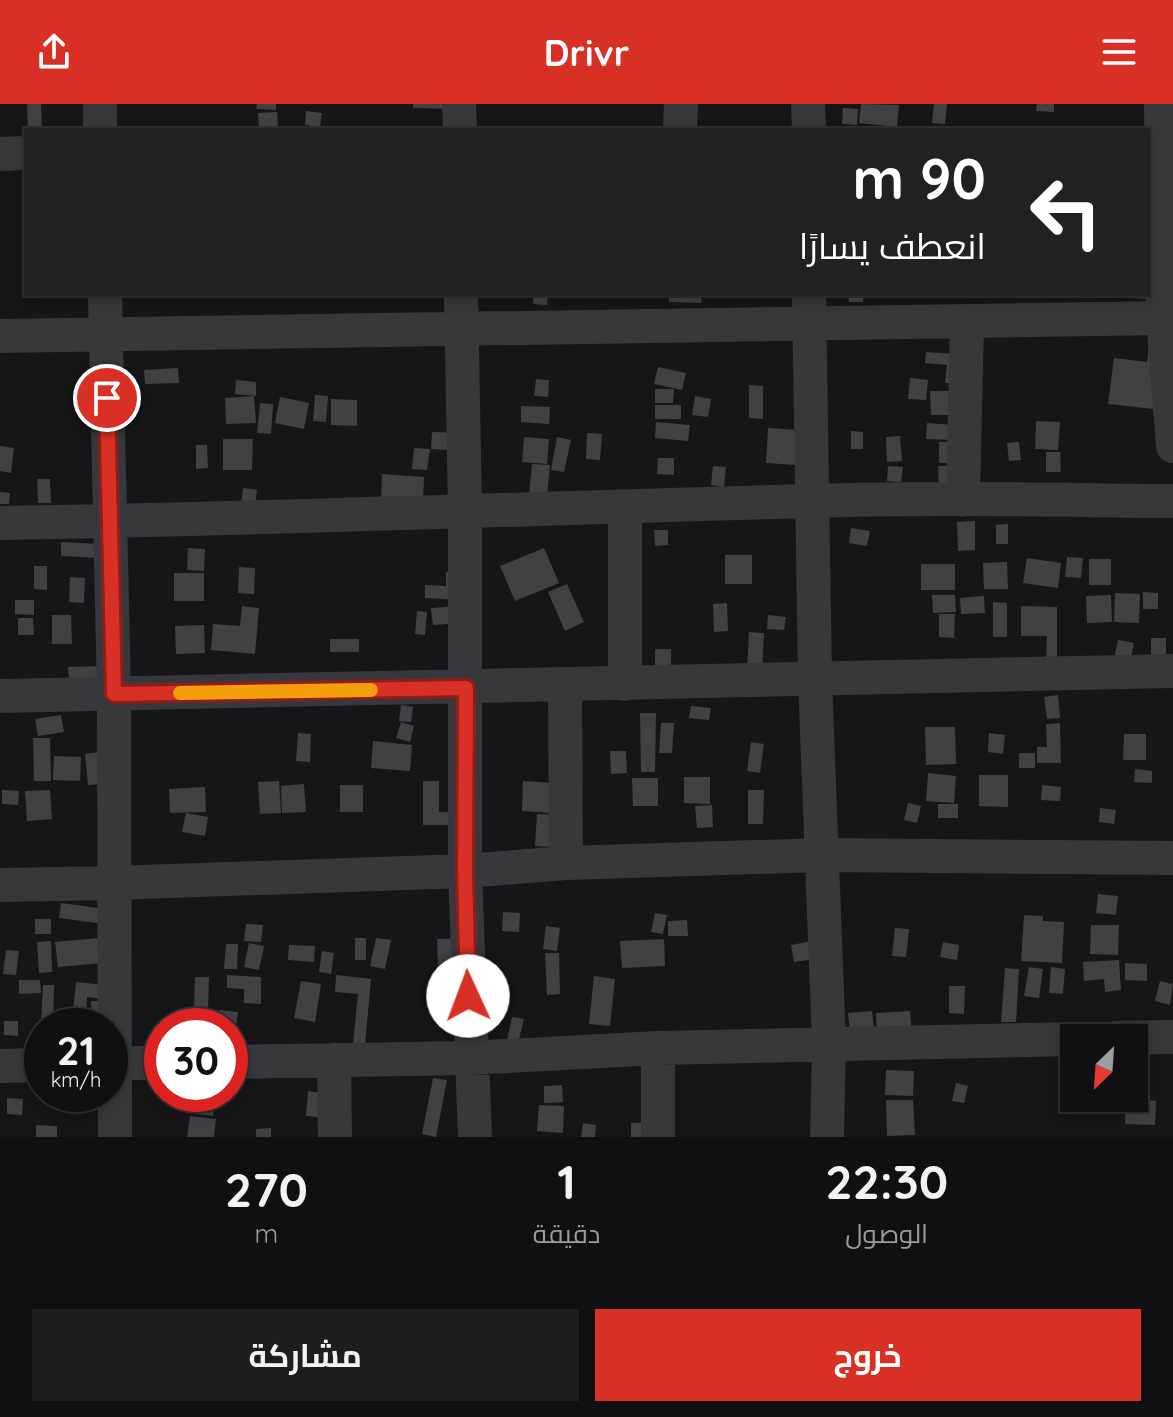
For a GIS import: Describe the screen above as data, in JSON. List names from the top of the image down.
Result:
{
  "north": "bottom left",
  "page": {
    "header": "Drivr",
    "turn": ["90 m", "انعطف يسارًا"],
    "speed": "21 km/h",
    "limit": "30",
    "eta": [
      "22:30",
      "الوصول",
      "1",
      "دقيقة",
      "270",
      "m"
    ],
    "buttons": ["خروج", "مشاركة"]
  }
}
